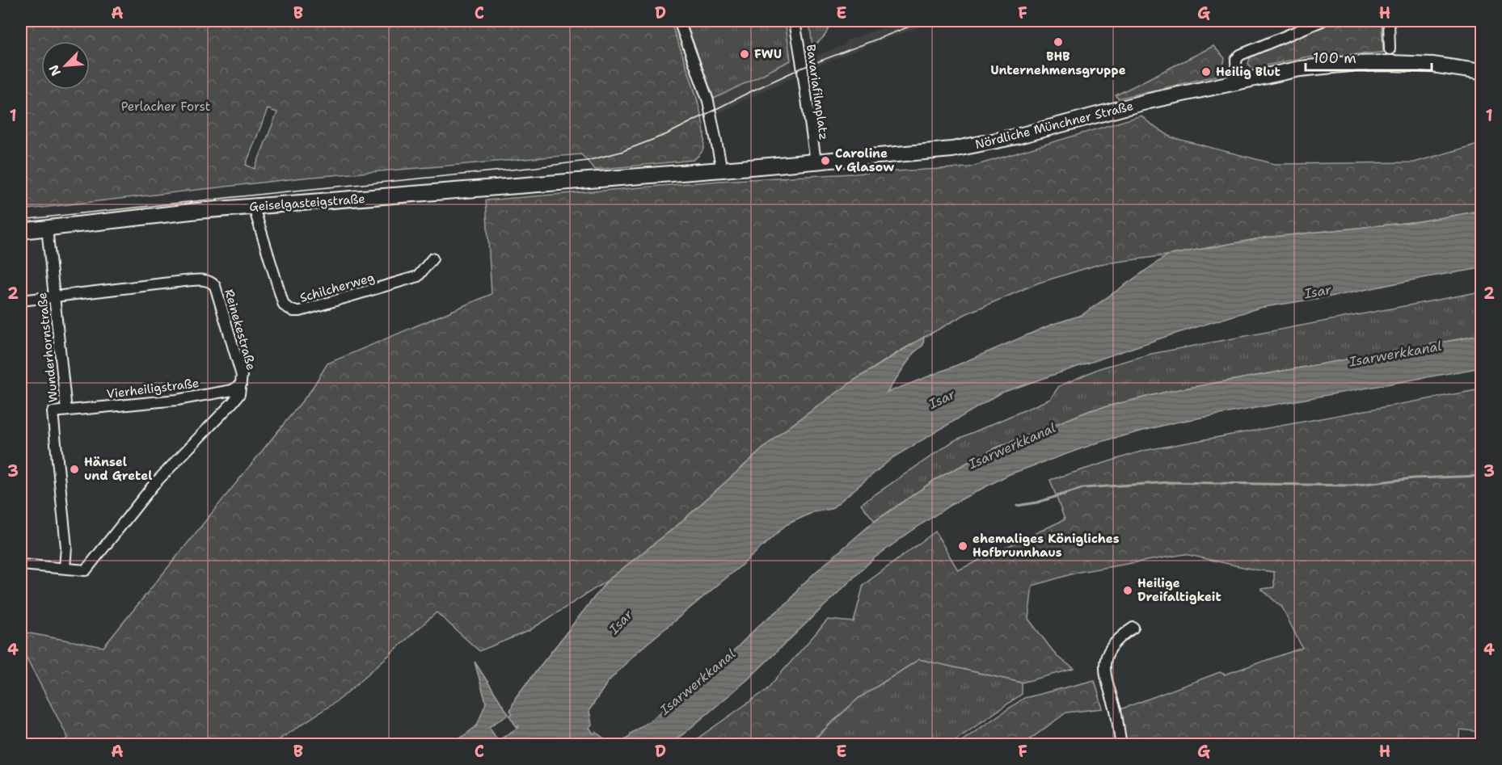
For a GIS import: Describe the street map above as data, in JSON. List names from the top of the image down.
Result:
{
  "streets": {
    "main road": ["Nördliche Münchner Straße", "Geiselgasteigstraße"],
    "street": [
      "Bavariafilmplatz",
      "Schilcherweg",
      "Reinekestraße",
      "Wunderhornstraße",
      "Vierheiligstraße"
    ]
  },
  "crossings": [
    ["Bavariafilmplatz", "Nördliche Münchner Straße"],
    ["Nördliche Münchner Straße", "Geiselgasteigstraße"],
    ["Geiselgasteigstraße", "Schilcherweg"],
    ["Geiselgasteigstraße", "Wunderhornstraße"],
    ["Reinekestraße", "Wunderhornstraße"],
    ["Reinekestraße", "Vierheiligstraße"],
    ["Wunderhornstraße", "Vierheiligstraße"]
  ],
  "water": ["Isar", "Isarwerkkanal"],
  "parks": ["Perlacher Forst"],
  "places": [
    "BHB Unternehmensgruppe",
    "FWU",
    "Heilig Blut",
    "Caroline v Glasow",
    "Hänsel und Gretel",
    "ehemaliges Königliches Hofbrunnhaus",
    "Heilige Dreifaltigkeit"
  ],
  "scale_bar": "100 m",
  "north": "bottom left",
  "grid": {
    "columns": [
      "A",
      "B",
      "C",
      "D",
      "E",
      "F",
      "G",
      "H"
    ],
    "rows": [
      "1",
      "2",
      "3",
      "4"
    ]
  }
}
